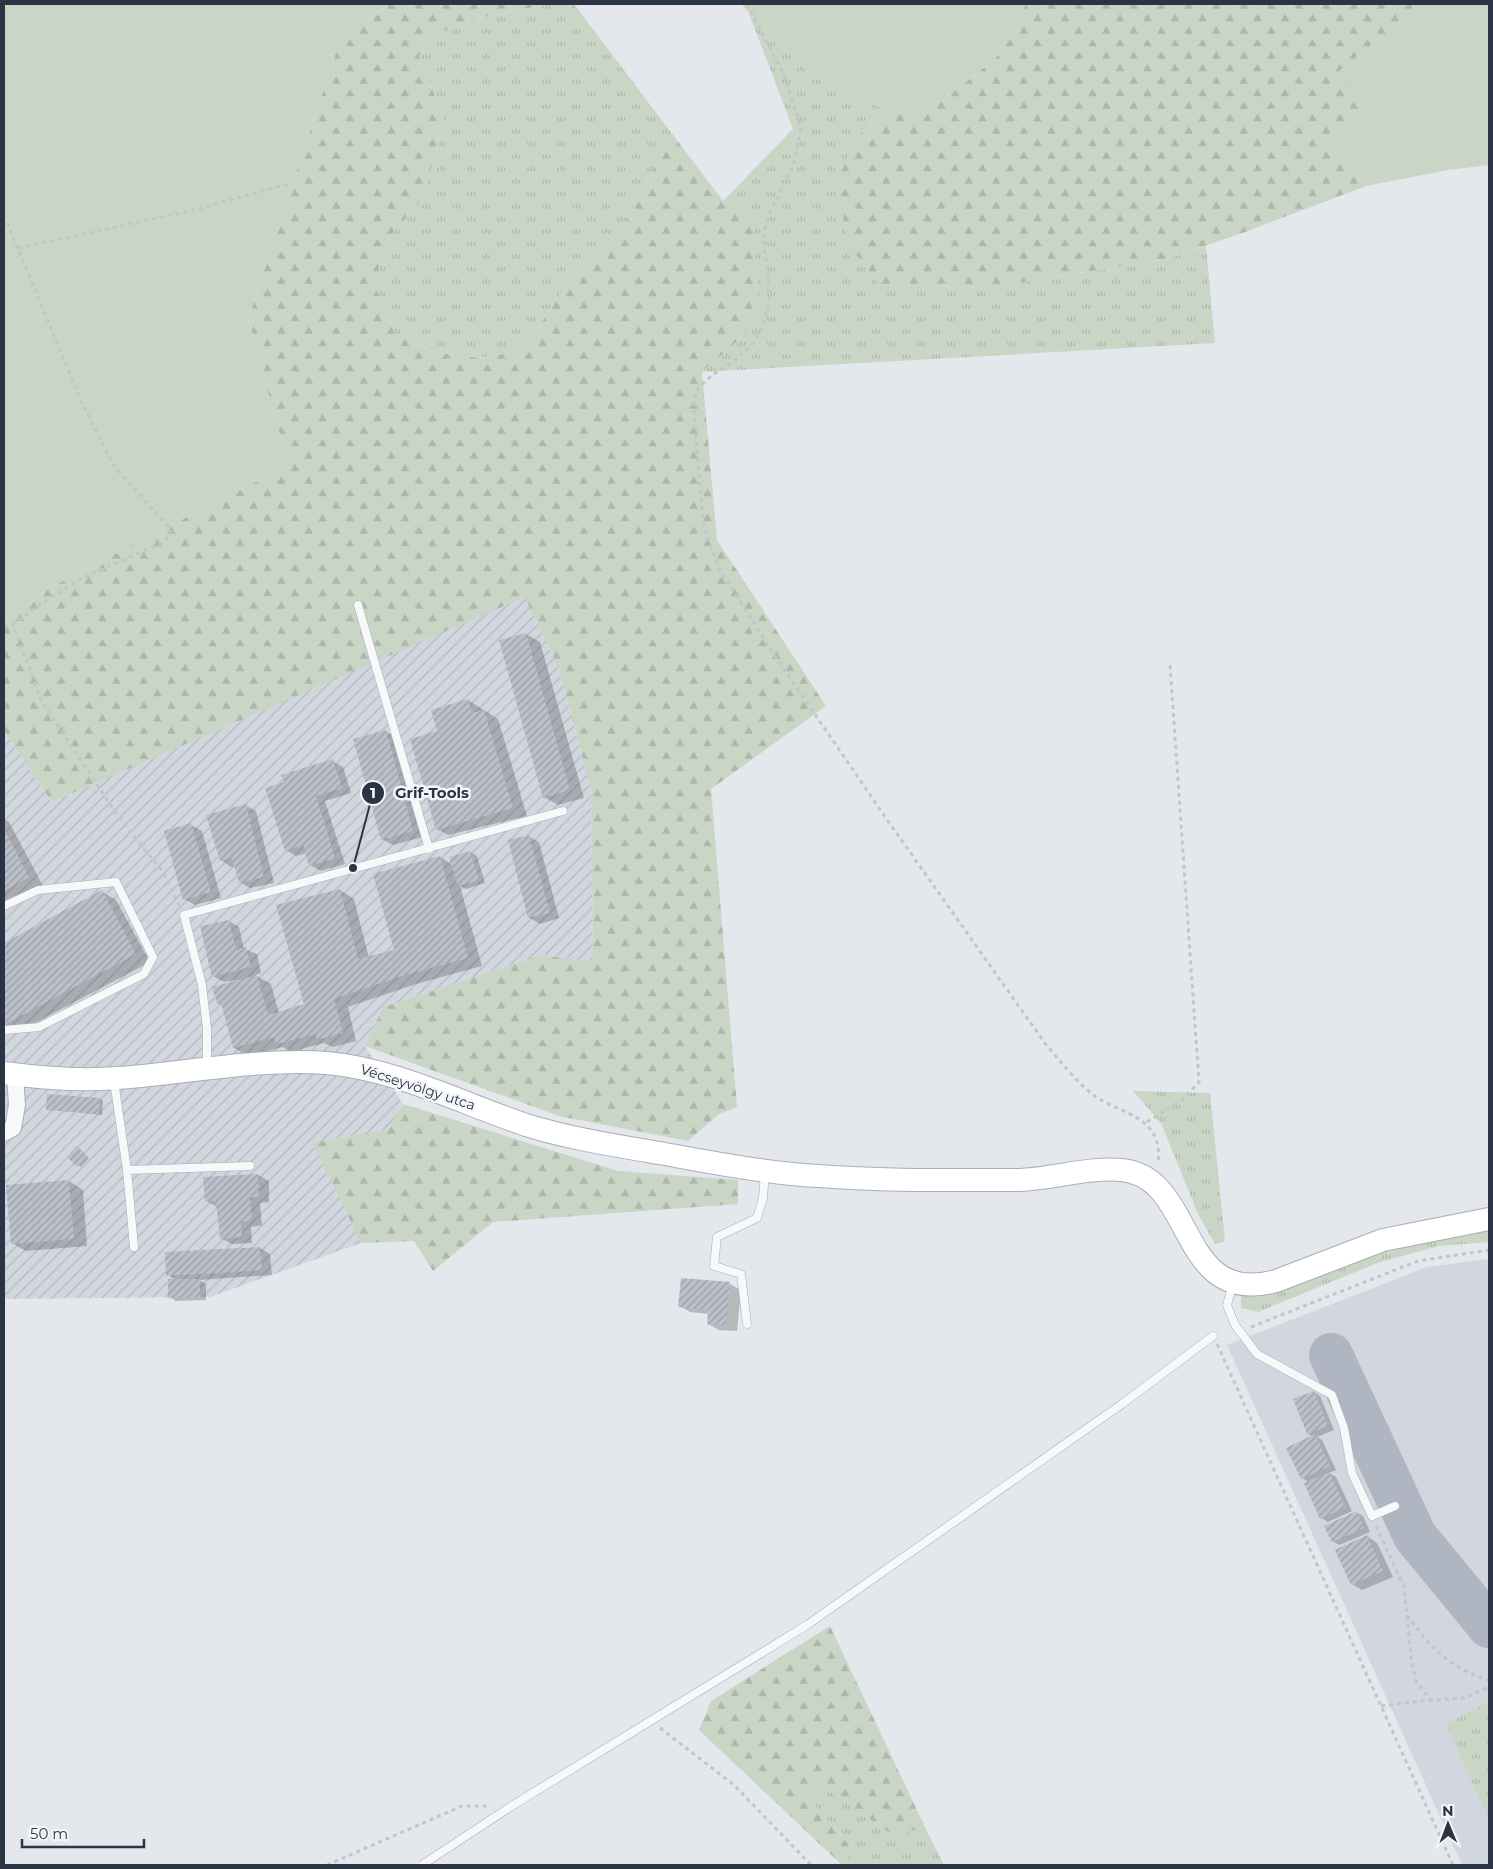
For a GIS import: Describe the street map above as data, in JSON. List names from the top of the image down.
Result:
{
  "streets": {
    "main road": ["Vécseyvölgy utca"]
  },
  "places": ["Grif-Tools"],
  "scale_bar": "50 m",
  "north": "top"
}
